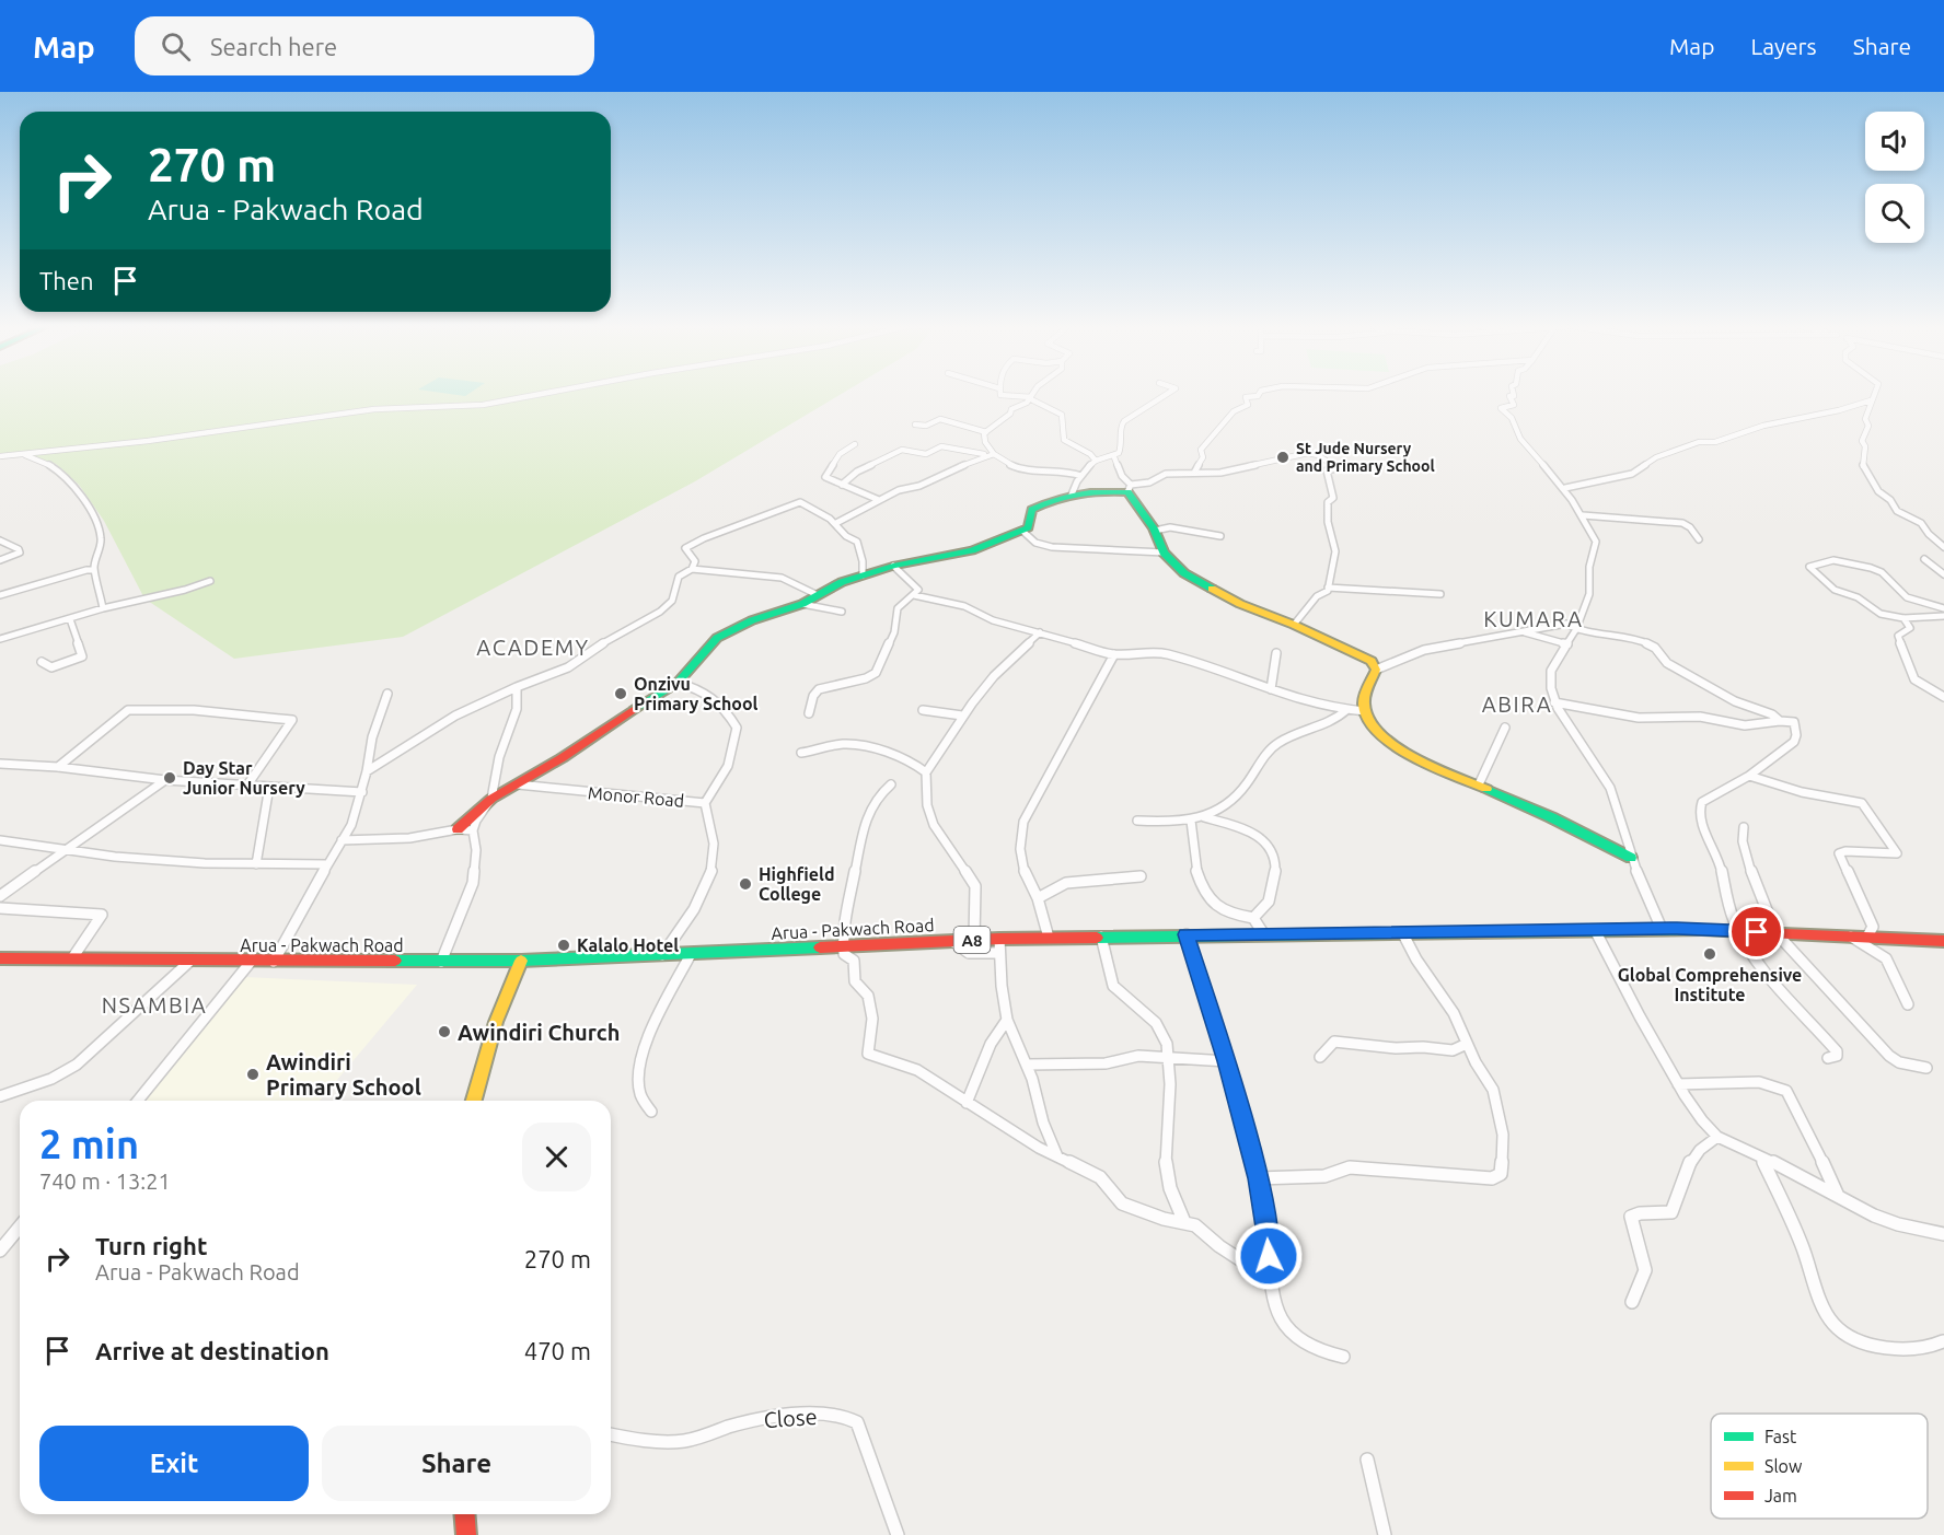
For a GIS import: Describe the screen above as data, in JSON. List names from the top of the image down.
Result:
{
  "streets": {
    "street": [
      "Monor Road",
      "Arua - Pakwach Road",
      "A8",
      "Close"
    ]
  },
  "crossings": [
    ["Monor Road", "Arua - Pakwach Road"]
  ],
  "districts": [
    "KUMARA",
    "ACADEMY",
    "ABIRA",
    "NSAMBIA"
  ],
  "places": [
    "St Jude Nursery and Primary School",
    "Onzivu Primary School",
    "Day Star Junior Nursery",
    "Highfield College",
    "Kalalo Hotel",
    "Global Comprehensive Institute",
    "Awindiri Church",
    "Awindiri Primary School"
  ],
  "legend": ["Fast", "Slow", "Jam"],
  "page": {
    "header": "Map",
    "search": "Search here",
    "nav": ["Map", "Layers", "Share"],
    "turn": ["270 m", "Arua - Pakwach Road"],
    "then": "Then",
    "heading": ["2 min", "740 m · 13:21"],
    "list": [
      {
        "name": "Turn right",
        "note": "Arua - Pakwach Road",
        "value": "270 m"
      },
      {
        "name": "Arrive at destination",
        "value": "470 m"
      }
    ],
    "buttons": ["Exit", "Share"]
  }
}
